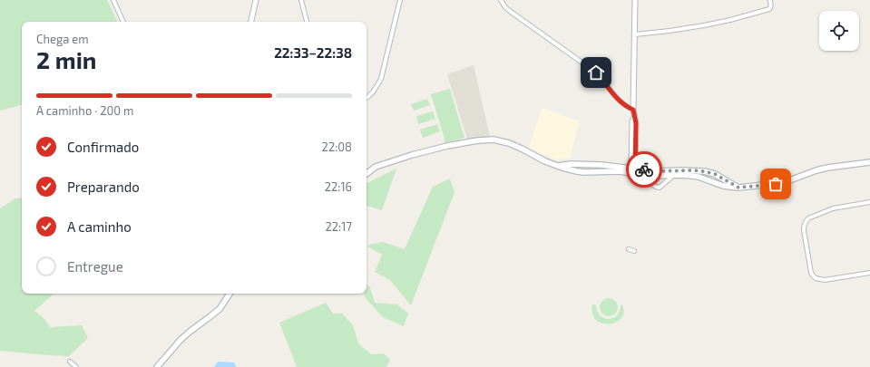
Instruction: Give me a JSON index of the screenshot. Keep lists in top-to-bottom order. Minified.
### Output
{"page":{"heading":["2 min","Chega em","22:33–22:38"],"bar":"A caminho · 200 m","list":[["Confirmado","22:08"],["Preparando","22:16"],["A caminho","22:17"],"Entregue"]}}
